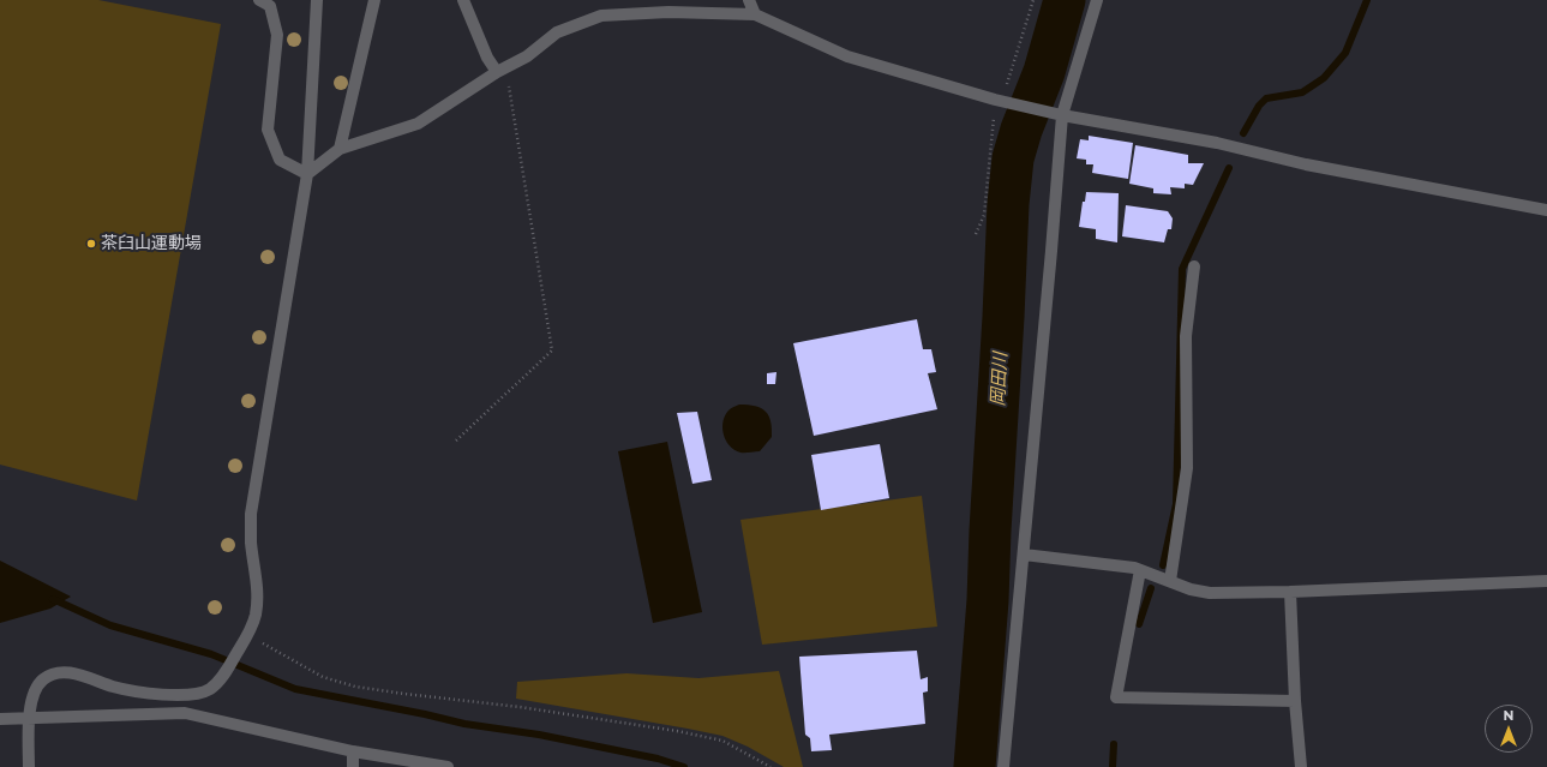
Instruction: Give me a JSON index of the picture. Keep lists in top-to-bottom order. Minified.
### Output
{"water":["岡田川"],"places":["茶臼山運動場"],"north":"top"}
